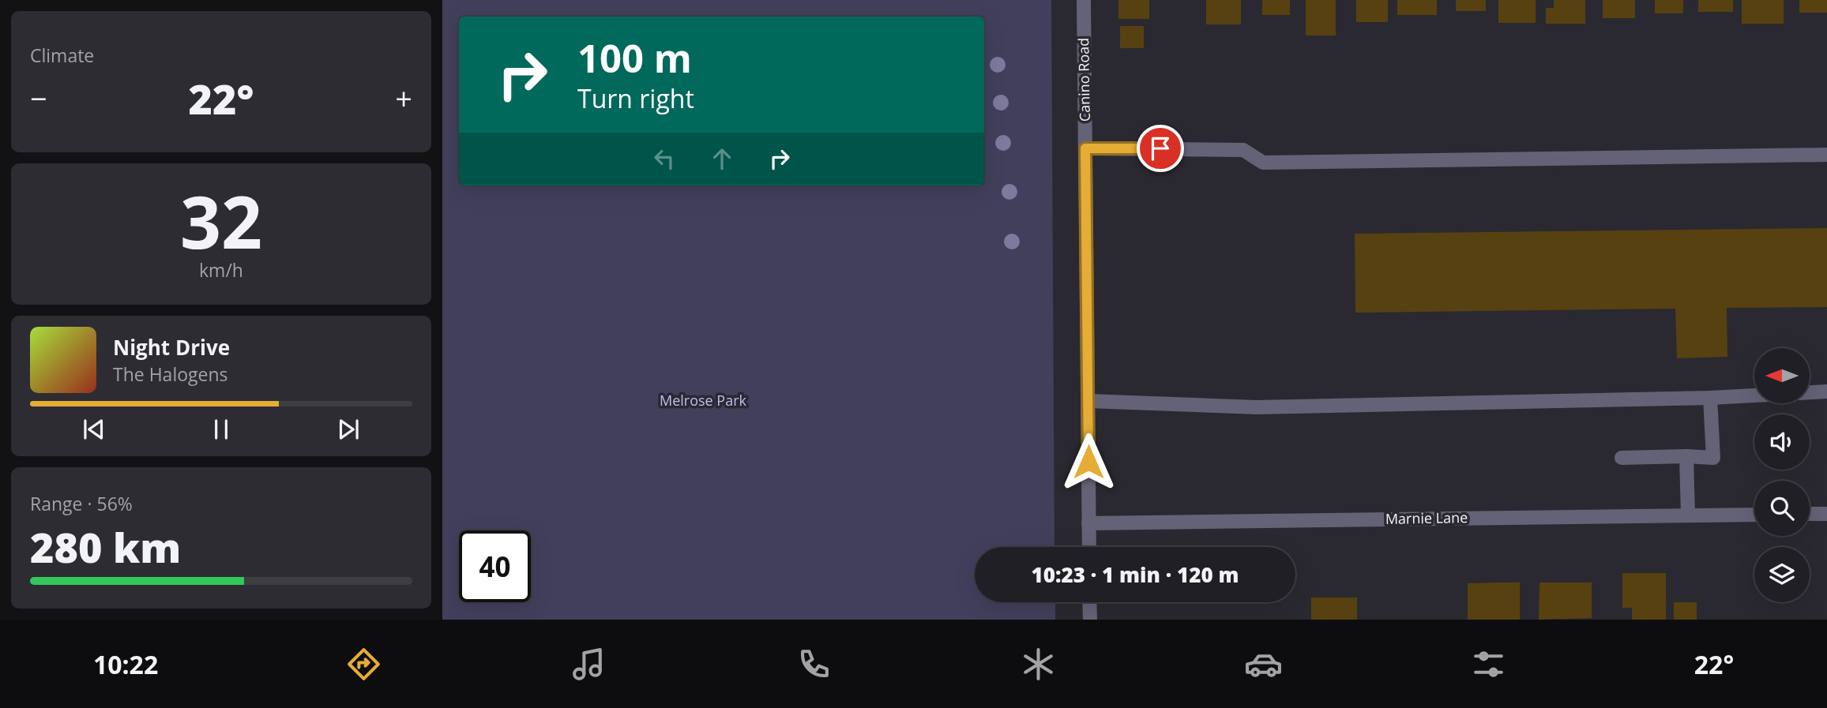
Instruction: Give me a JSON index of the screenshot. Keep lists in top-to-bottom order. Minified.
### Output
{"streets":{"street":["Canino Road","Marnie Lane"]},"crossings":[["Canino Road","Marnie Lane"]],"parks":["Melrose Park"],"north":"left","page":{"tile":["Climate",["32","km/h"],["Range · 56%","280 km"]],"turn":["100 m","Turn right"],"heat":["−","22°","+"],"song":["Night Drive","The Halogens"],"limit":"40","trip":"10:23 · 1 min · 120 m","tabs":["10:22","22°"]}}
